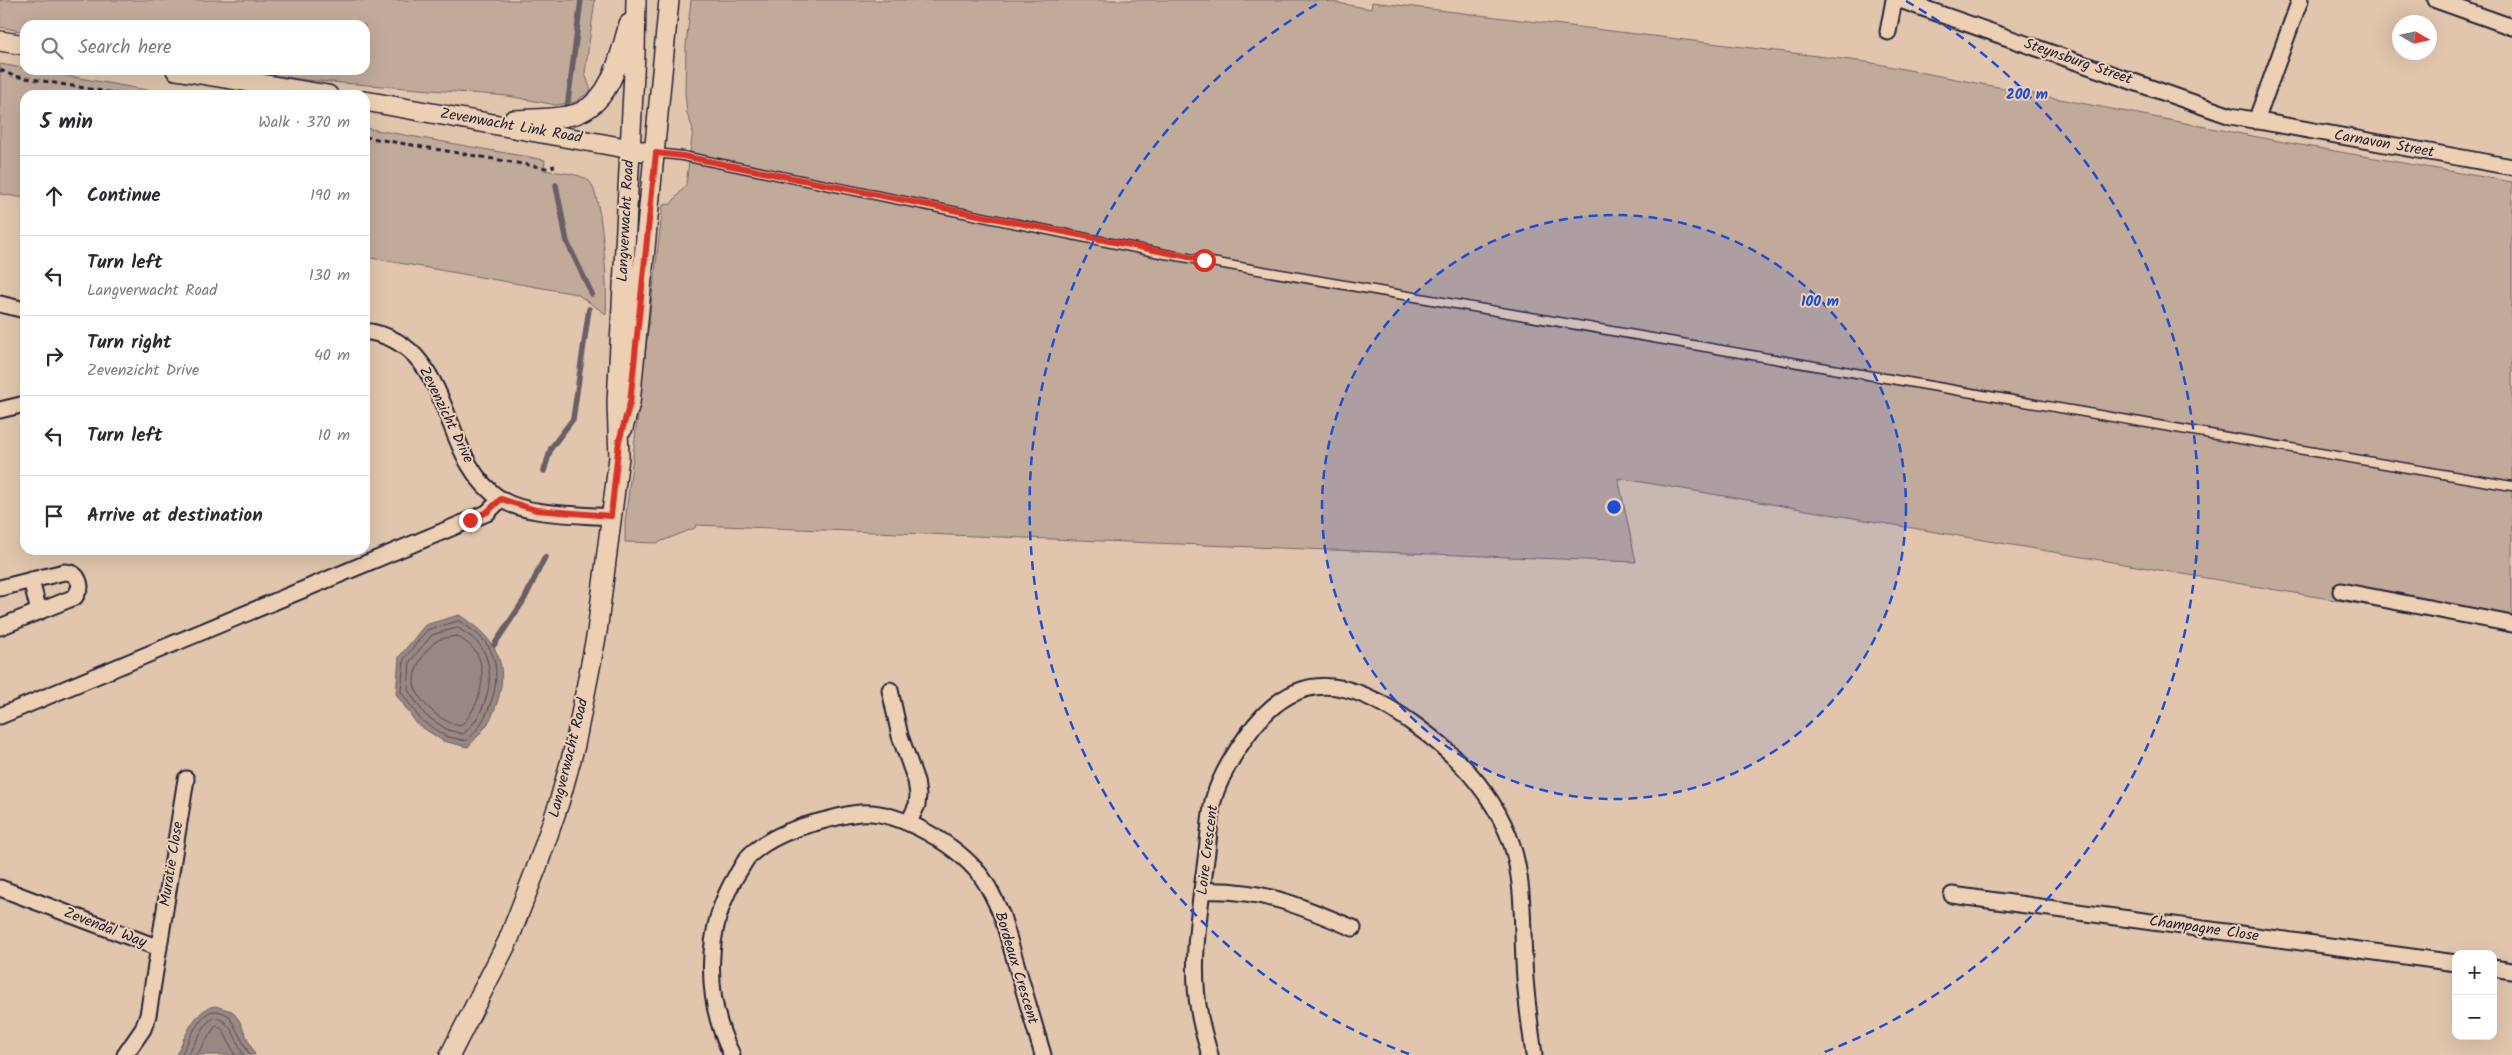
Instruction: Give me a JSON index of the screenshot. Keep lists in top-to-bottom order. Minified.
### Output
{"streets":{"street":["Steynsburg Street","Zevenwacht Link Road","Carnavon Street","Langverwacht Road","Zevenzicht Drive","Loire Crescent","Muratie Close","Zevendal Way","Champagne Close","Bordeaux Crescent"]},"crossings":[["Steynsburg Street","Carnavon Street"],["Zevenwacht Link Road","Langverwacht Road"],["Langverwacht Road","Zevenzicht Drive"],["Muratie Close","Zevendal Way"]],"north":"right","page":{"search":"Search here","heading":["5 min","Walk · 370 m"],"list":[["Continue","190 m"],["Turn left","Langverwacht Road","130 m"],["Turn right","Zevenzicht Drive","40 m"],["Turn left","10 m"],"Arrive at destination"],"map_buttons":["+","−"]},"rings":["200 m","100 m"]}
